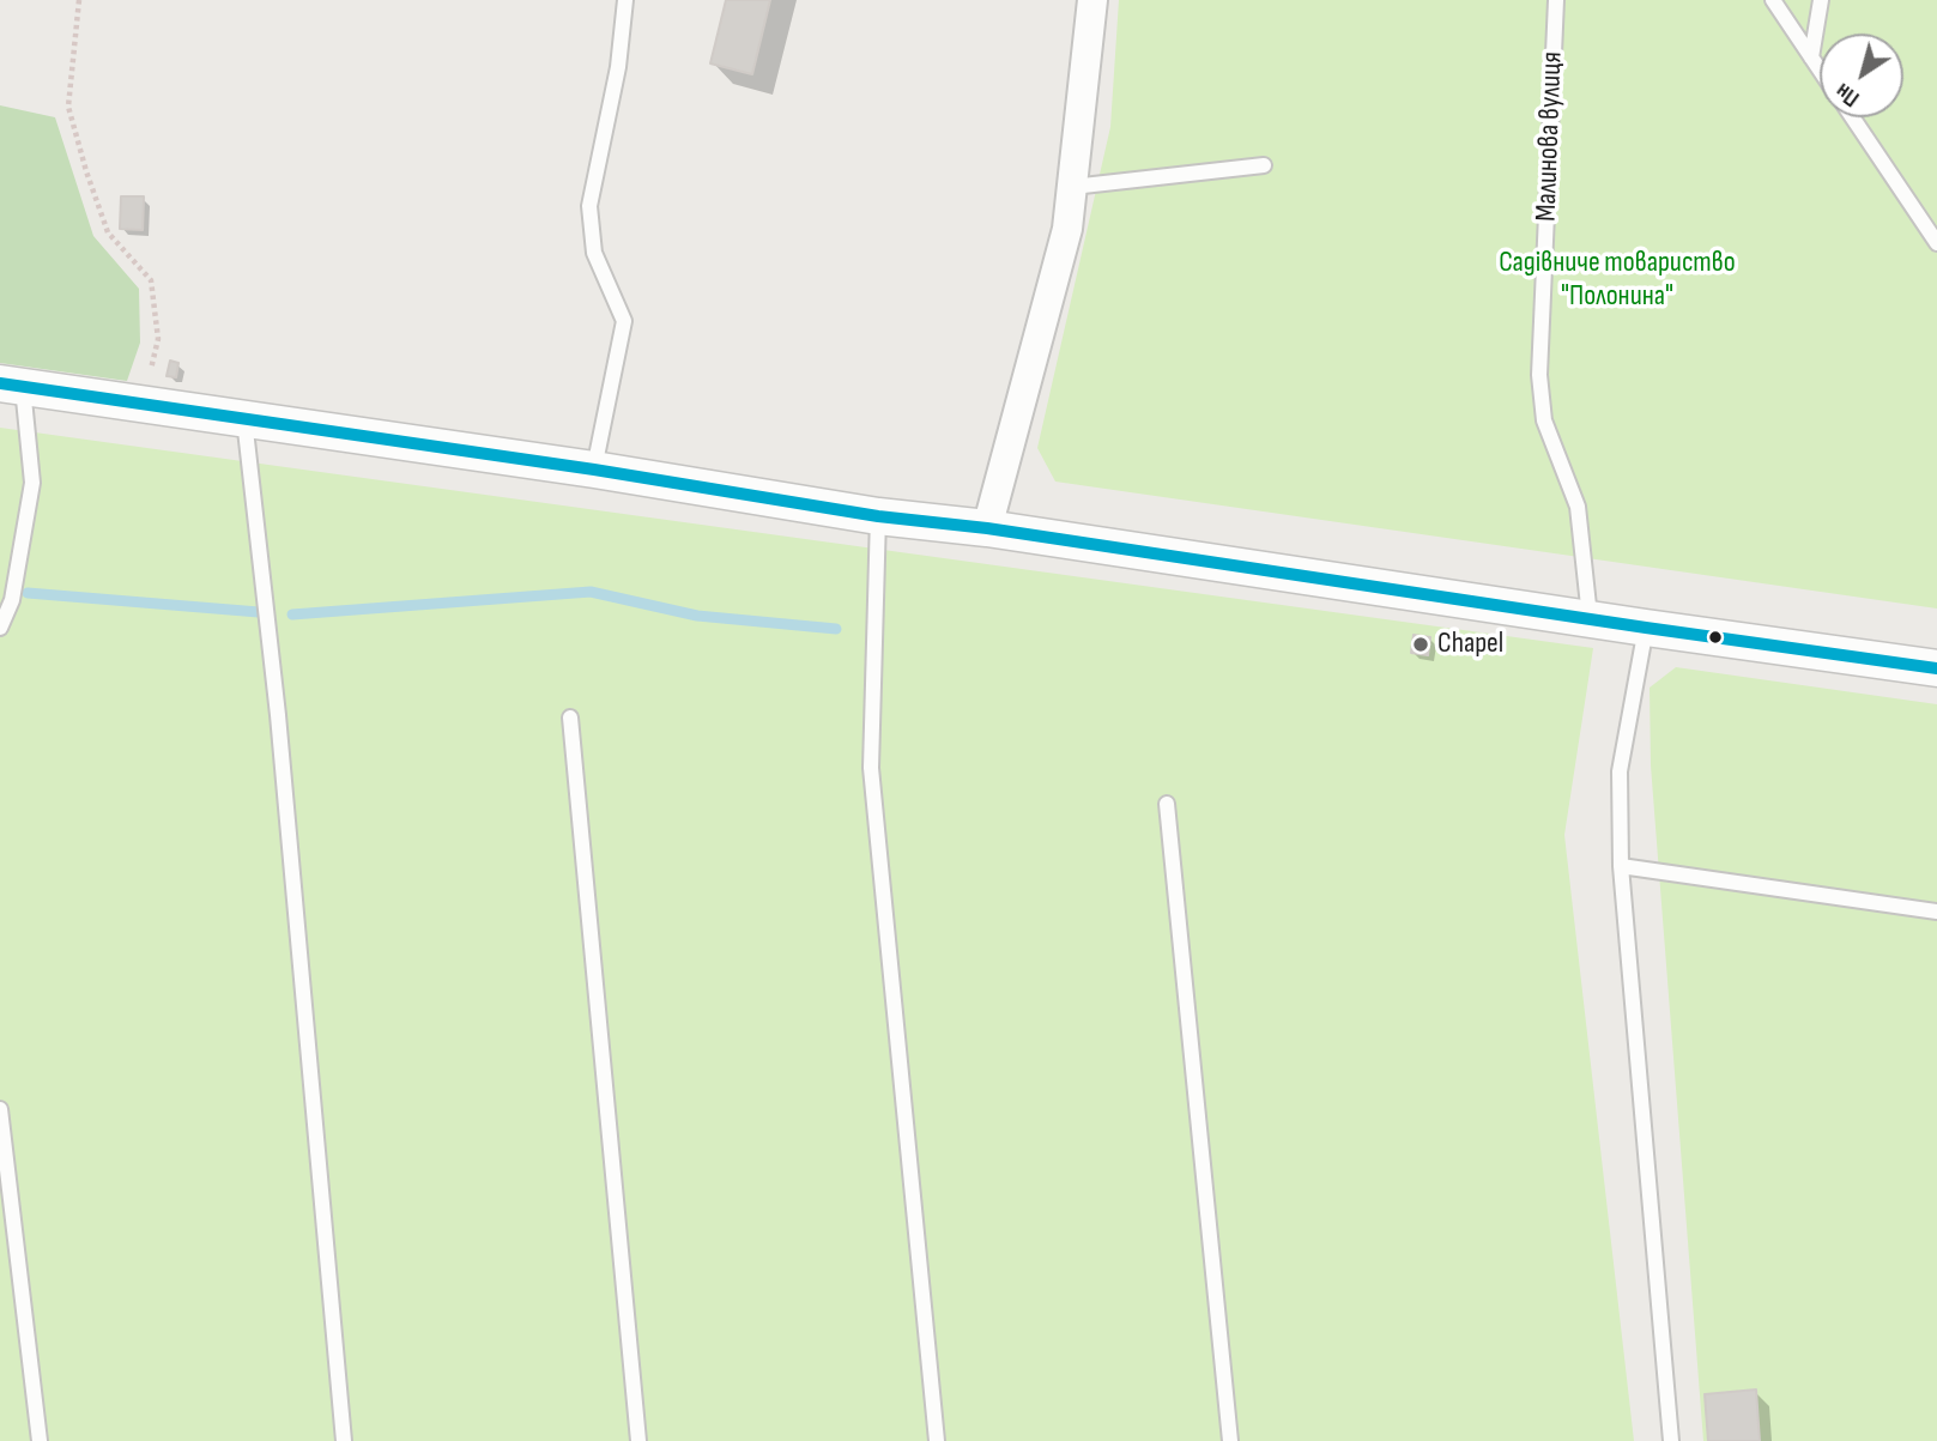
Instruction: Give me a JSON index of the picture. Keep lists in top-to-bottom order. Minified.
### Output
{"streets":{"lane":["Малинова вулиця"]},"parks":["Садівниче товариство \"Полонина\""],"places":["Chapel"],"north":"bottom left"}
